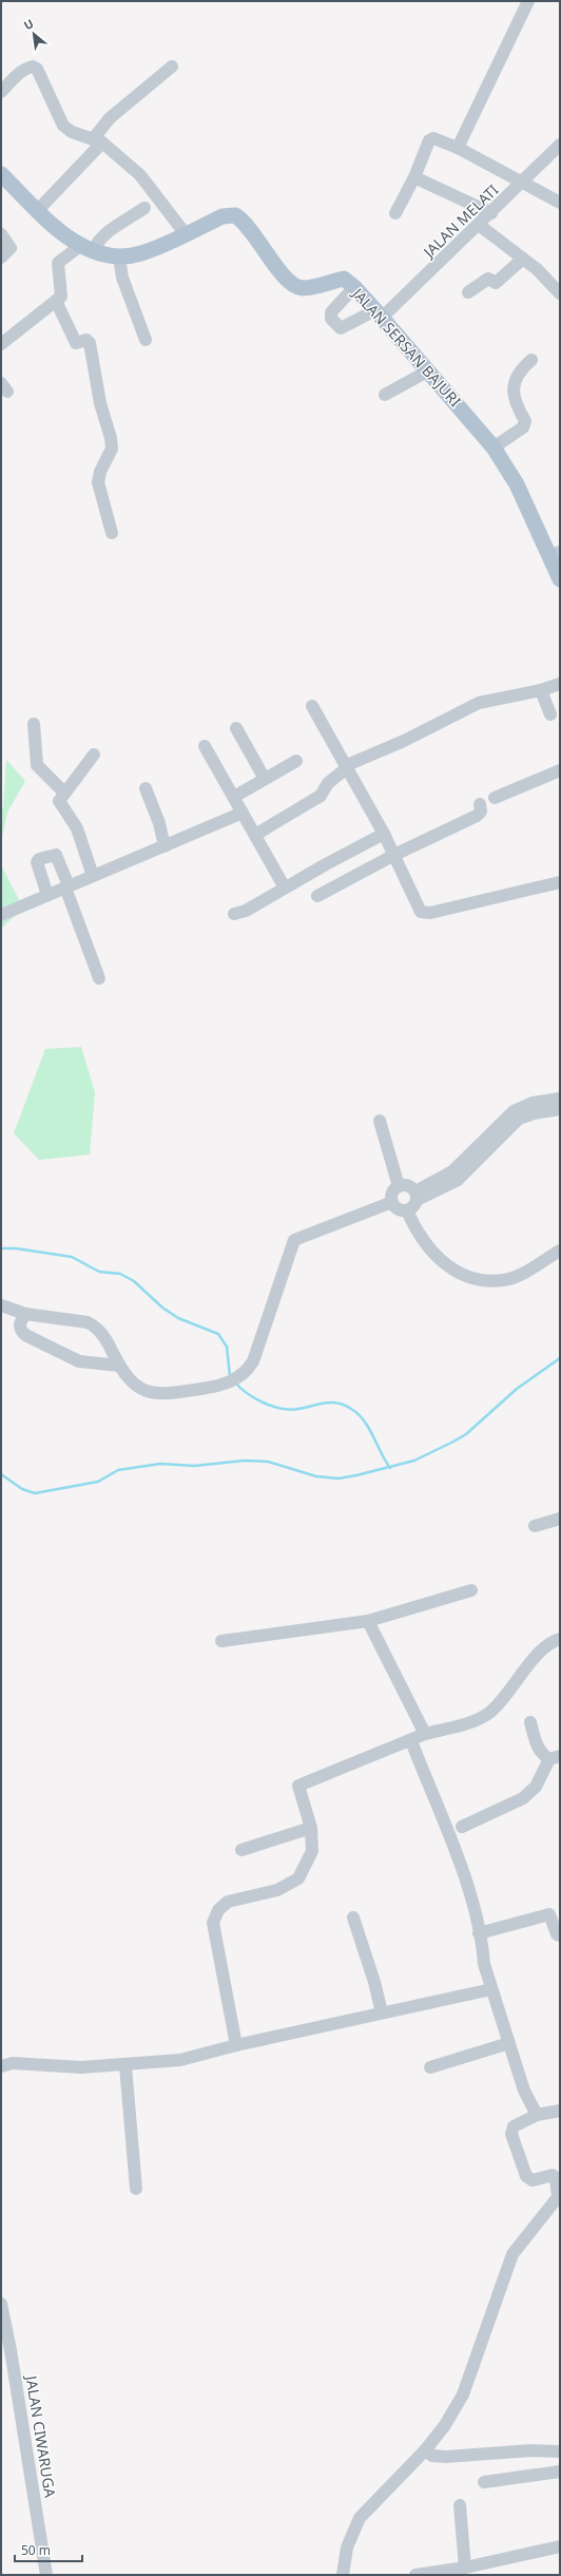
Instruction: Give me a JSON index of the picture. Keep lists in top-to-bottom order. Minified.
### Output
{"streets":{"main road":["JALAN SERSAN BAJURI"],"street":["JALAN MELATI","JALAN CIWARUGA"]},"crossings":[["JALAN MELATI","JALAN SERSAN BAJURI"]],"scale_bar":"50 m","north":"top left"}
